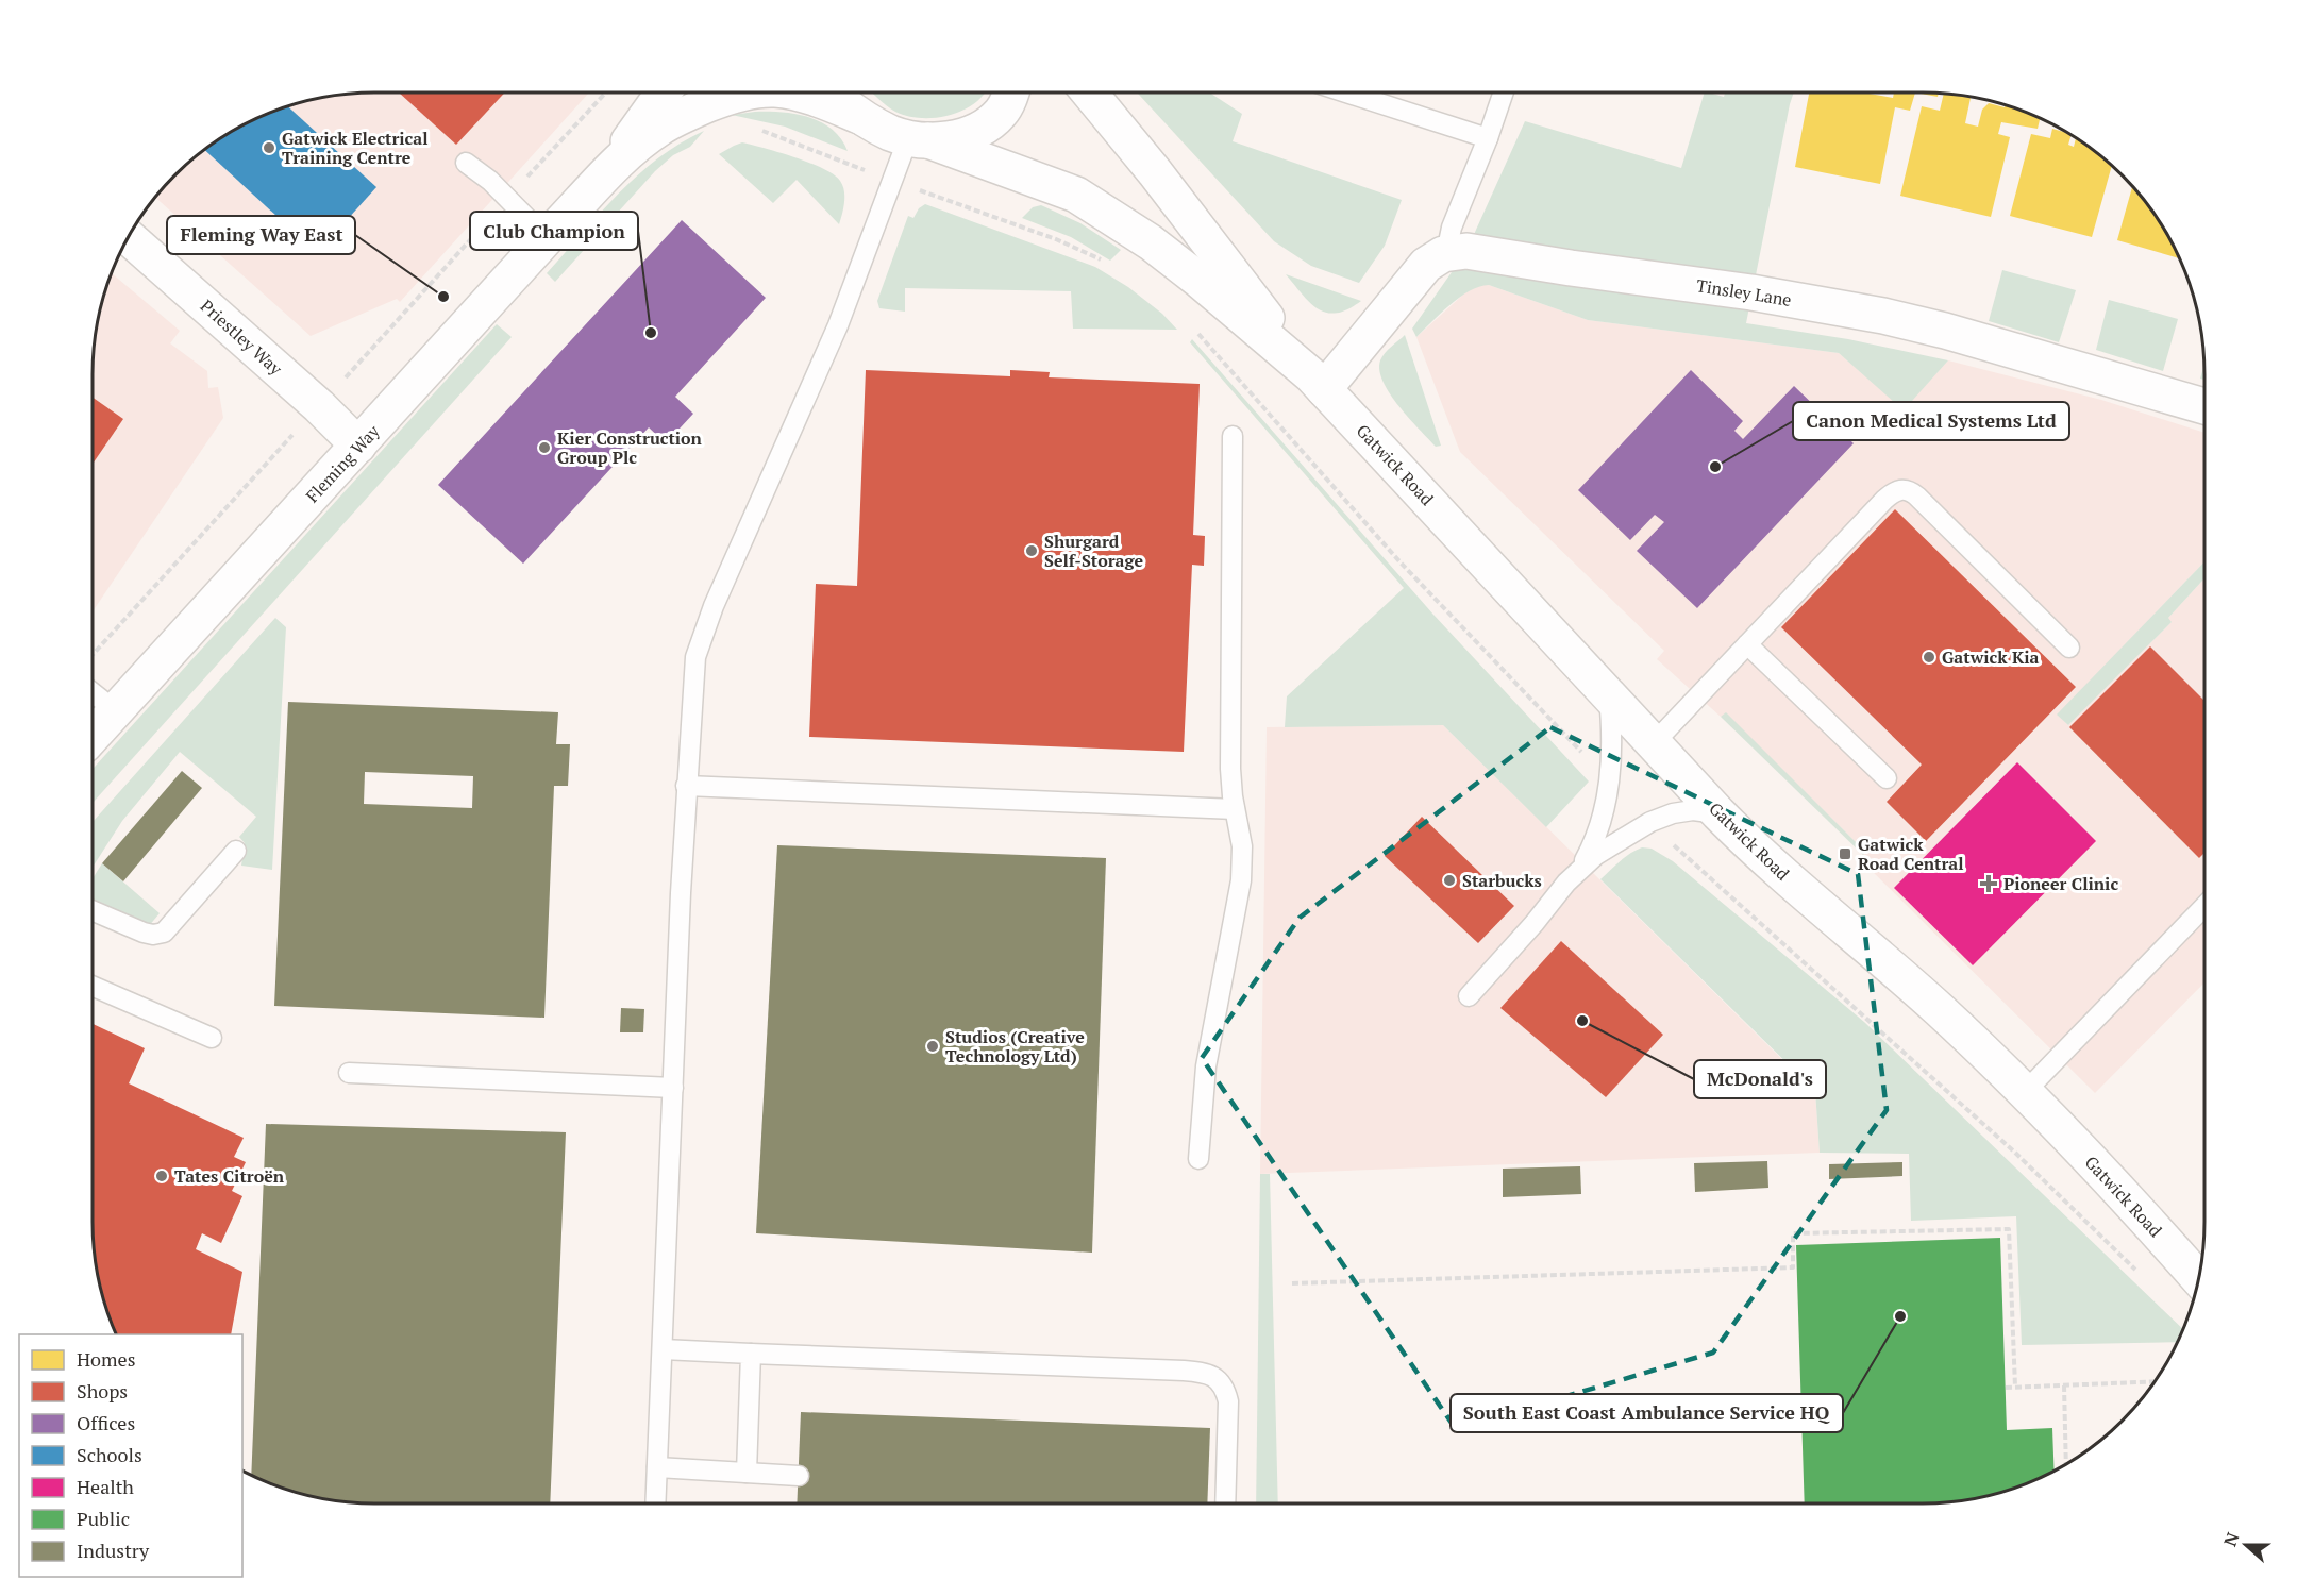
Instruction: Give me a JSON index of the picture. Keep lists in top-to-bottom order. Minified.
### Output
{"streets":{"street":["Tinsley Lane","Priestley Way","Fleming Way","Gatwick Road"]},"crossings":[["Priestley Way","Fleming Way"],["Fleming Way","Gatwick Road"]],"places":{"other":["Gatwick Electrical Training Centre","Fleming Way East","Club Champion","Kier Construction Group Plc","Canon Medical Systems Ltd","Shurgard Self-Storage","Gatwick Kia","Starbucks","McDonald's","Studios (Creative Technology Ltd)","Tates Citroën","South East Coast Ambulance Service HQ"],"transit":["Gatwick Road Central"],"health":["Pioneer Clinic"]},"legend":["Homes","Shops","Offices","Schools","Health","Public","Industry"],"north":"left"}
